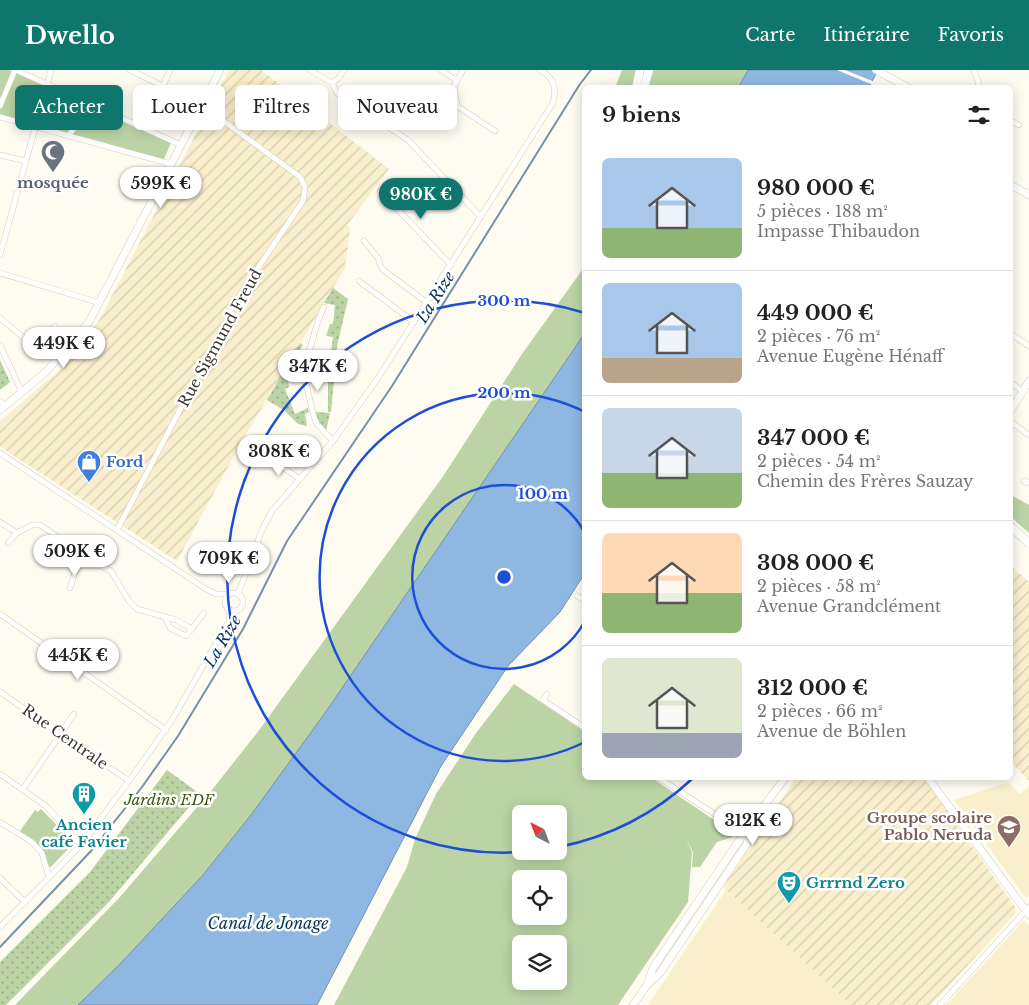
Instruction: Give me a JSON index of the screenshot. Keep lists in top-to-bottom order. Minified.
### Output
{"streets":{"street":["Rue Sigmund Freud","Rue Centrale"]},"water":["La Rize","Canal de Jonage"],"parks":["Jardins EDF"],"places":{"mosque":["mosquée"],"shop":["Ford"],"building":["Ancien café Favier"],"school or university":["Groupe scolaire Pablo Neruda"],"theatre":["Grrrnd Zero"]},"north":"top left","page":{"header":"Dwello","nav":["Carte","Itinéraire","Favoris"],"chip":["Acheter","Louer","Filtres","Nouveau"],"heading":"9 biens","list":[{"name":"980 000 €","note":"5 pièces · 188 m² · Impasse Thibaudon"},{"name":"449 000 €","note":"2 pièces · 76 m² · Avenue Eugène Hénaff"},{"name":"347 000 €","note":"2 pièces · 54 m² · Chemin des Frères Sauzay"},{"name":"308 000 €","note":"2 pièces · 58 m² · Avenue Grandclément"},{"name":"312 000 €","note":"2 pièces · 66 m² · Avenue de Böhlen"}],"price":["599K €","980K €","449K €","347K €","308K €","509K €","709K €","445K €","312K €"]},"rings":["300 m","200 m","100 m"]}
